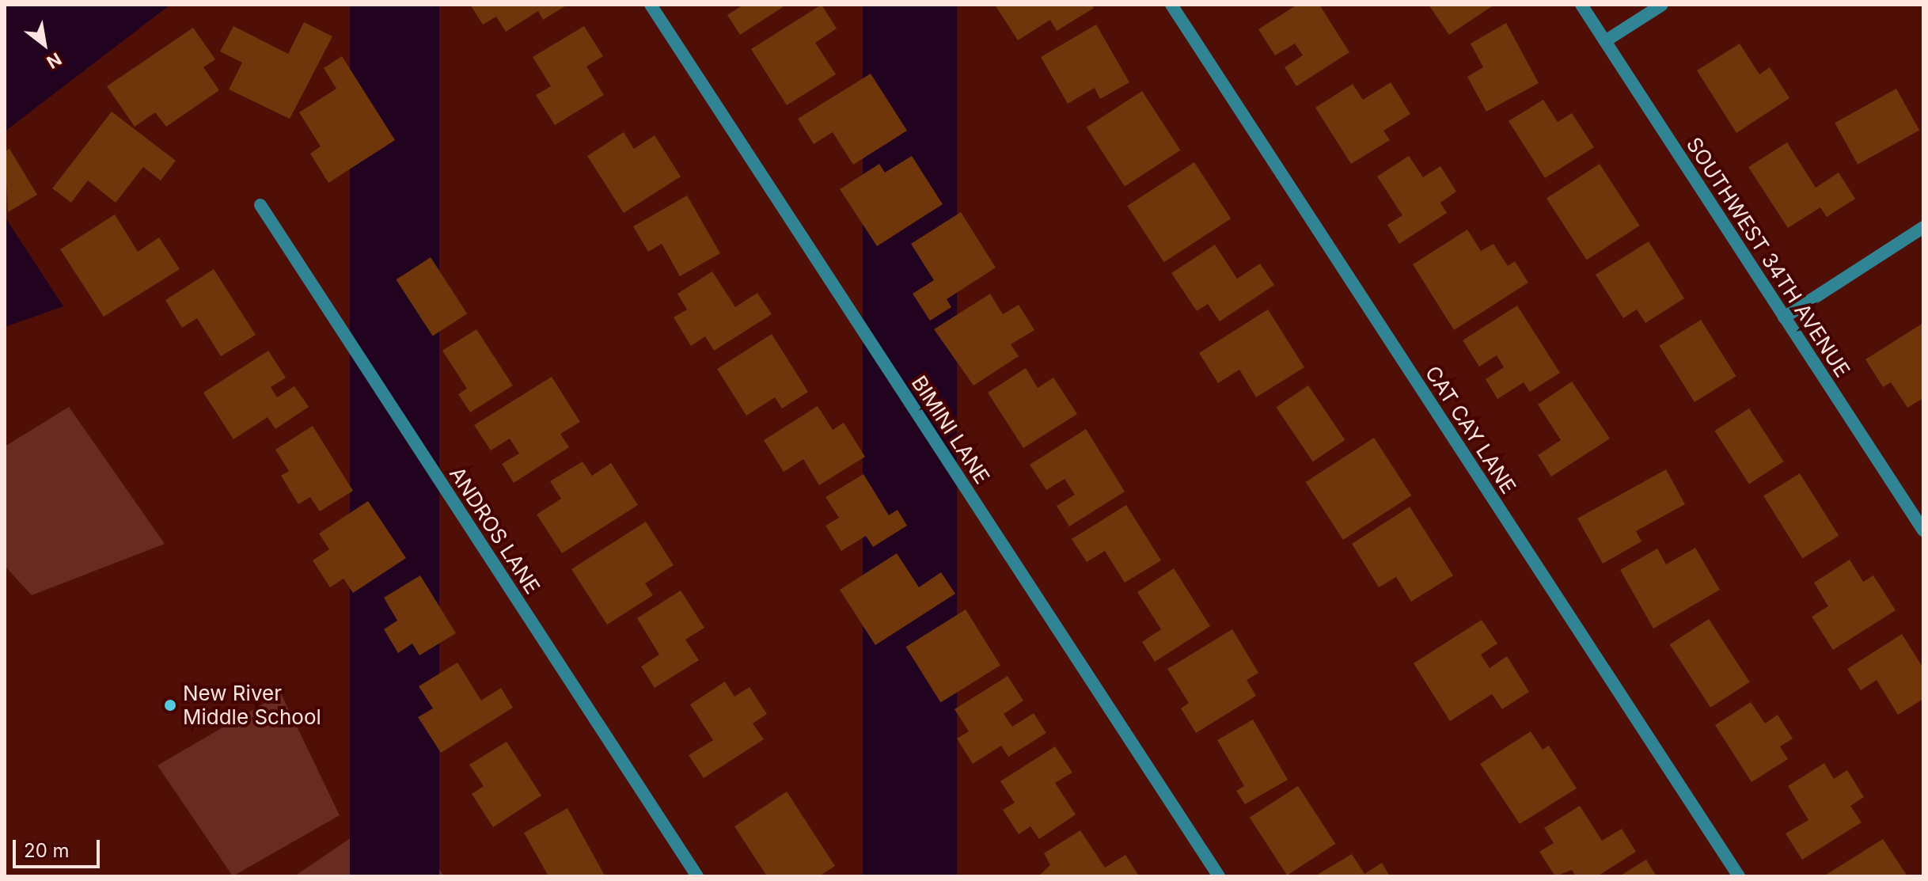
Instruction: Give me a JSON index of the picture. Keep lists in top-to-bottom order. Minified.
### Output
{"streets":{"street":["SOUTHWEST 34TH AVENUE","BIMINI LANE","CAT CAY LANE","ANDROS LANE"]},"places":["New River Middle School"],"scale_bar":"20 m","north":"bottom right"}
